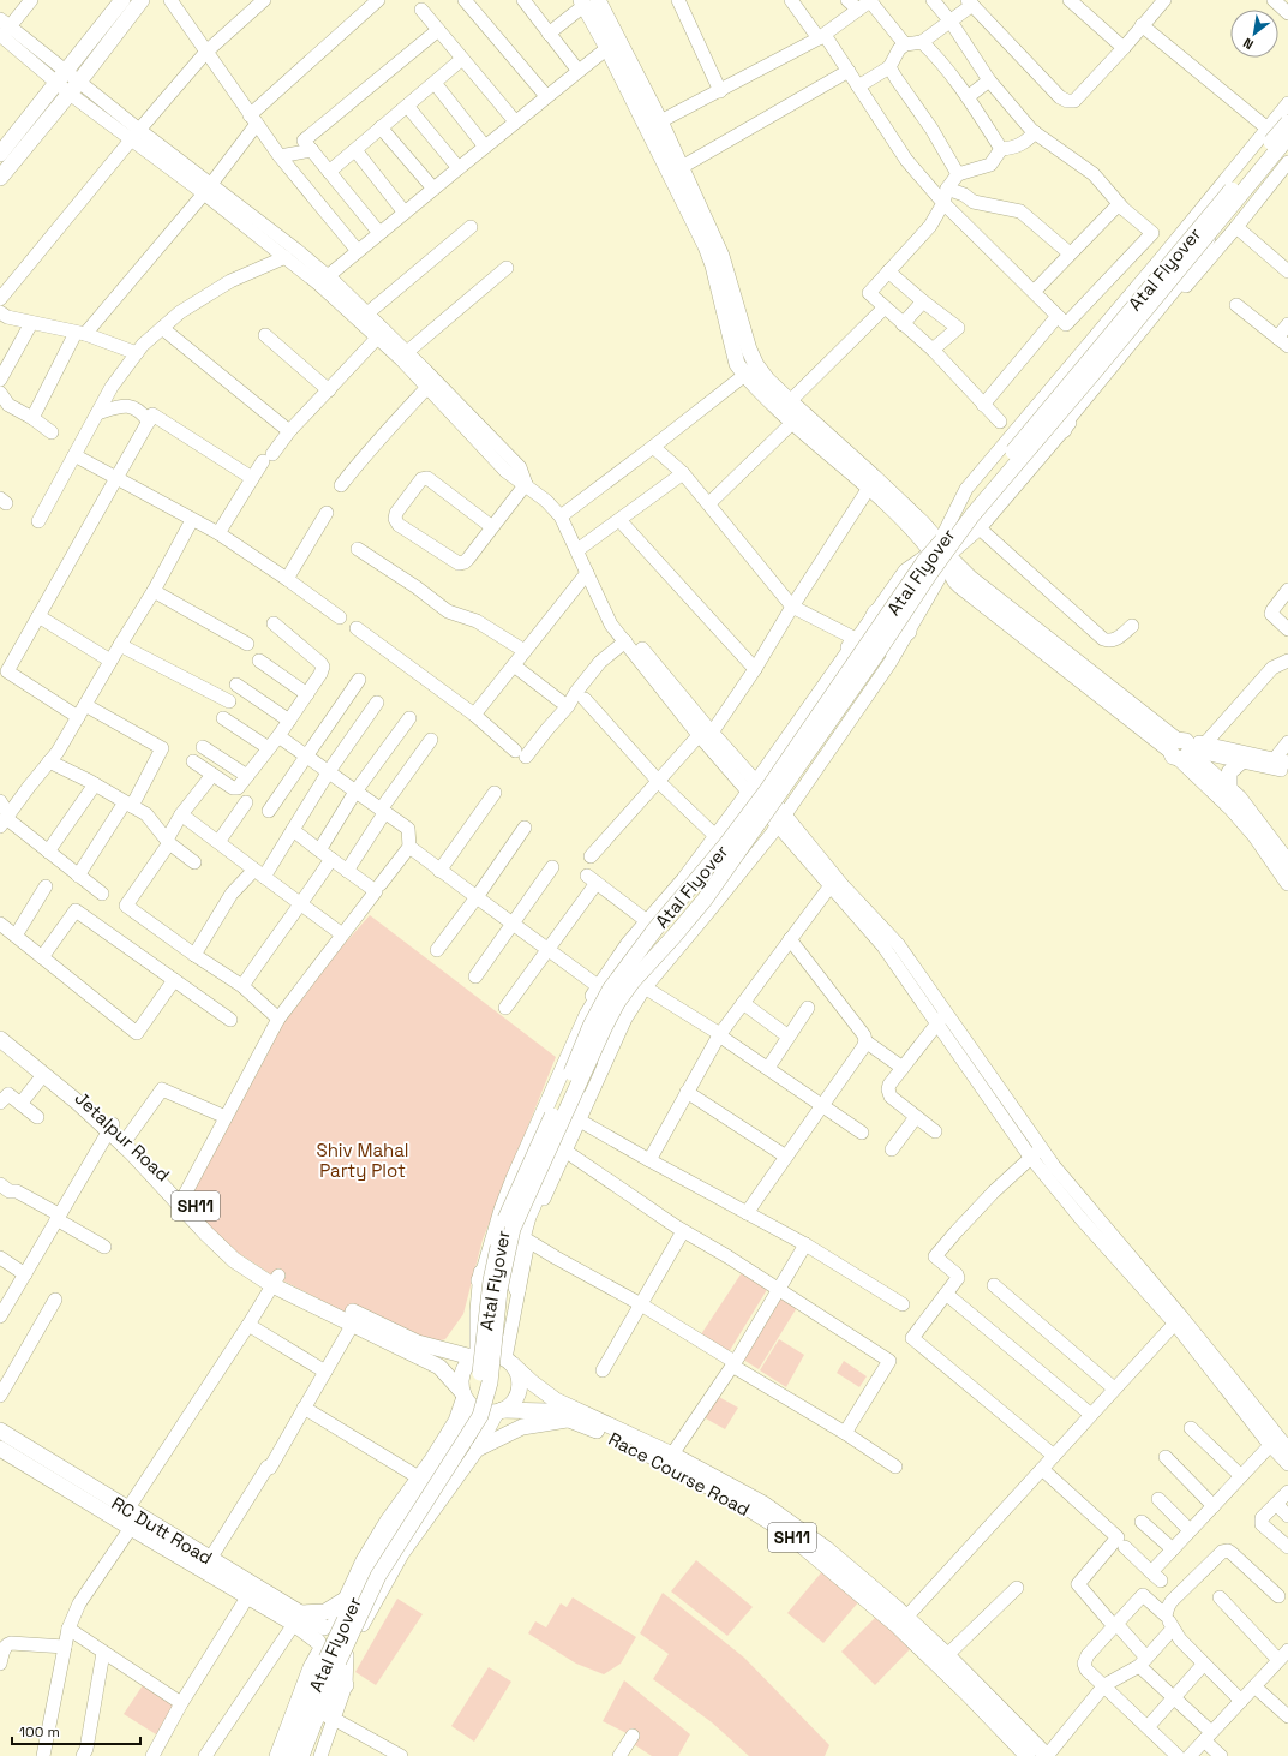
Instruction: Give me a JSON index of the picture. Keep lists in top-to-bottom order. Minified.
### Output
{"streets":{"main road":["Atal Flyover","Jetalpur Road","SH11","Race Course Road","RC Dutt Road"]},"crossings":[["Atal Flyover","RC Dutt Road"],["Jetalpur Road","SH11"],["SH11","Race Course Road"]],"parks":["Shiv Mahal Party Plot"],"scale_bar":"100 m","north":"bottom left"}
